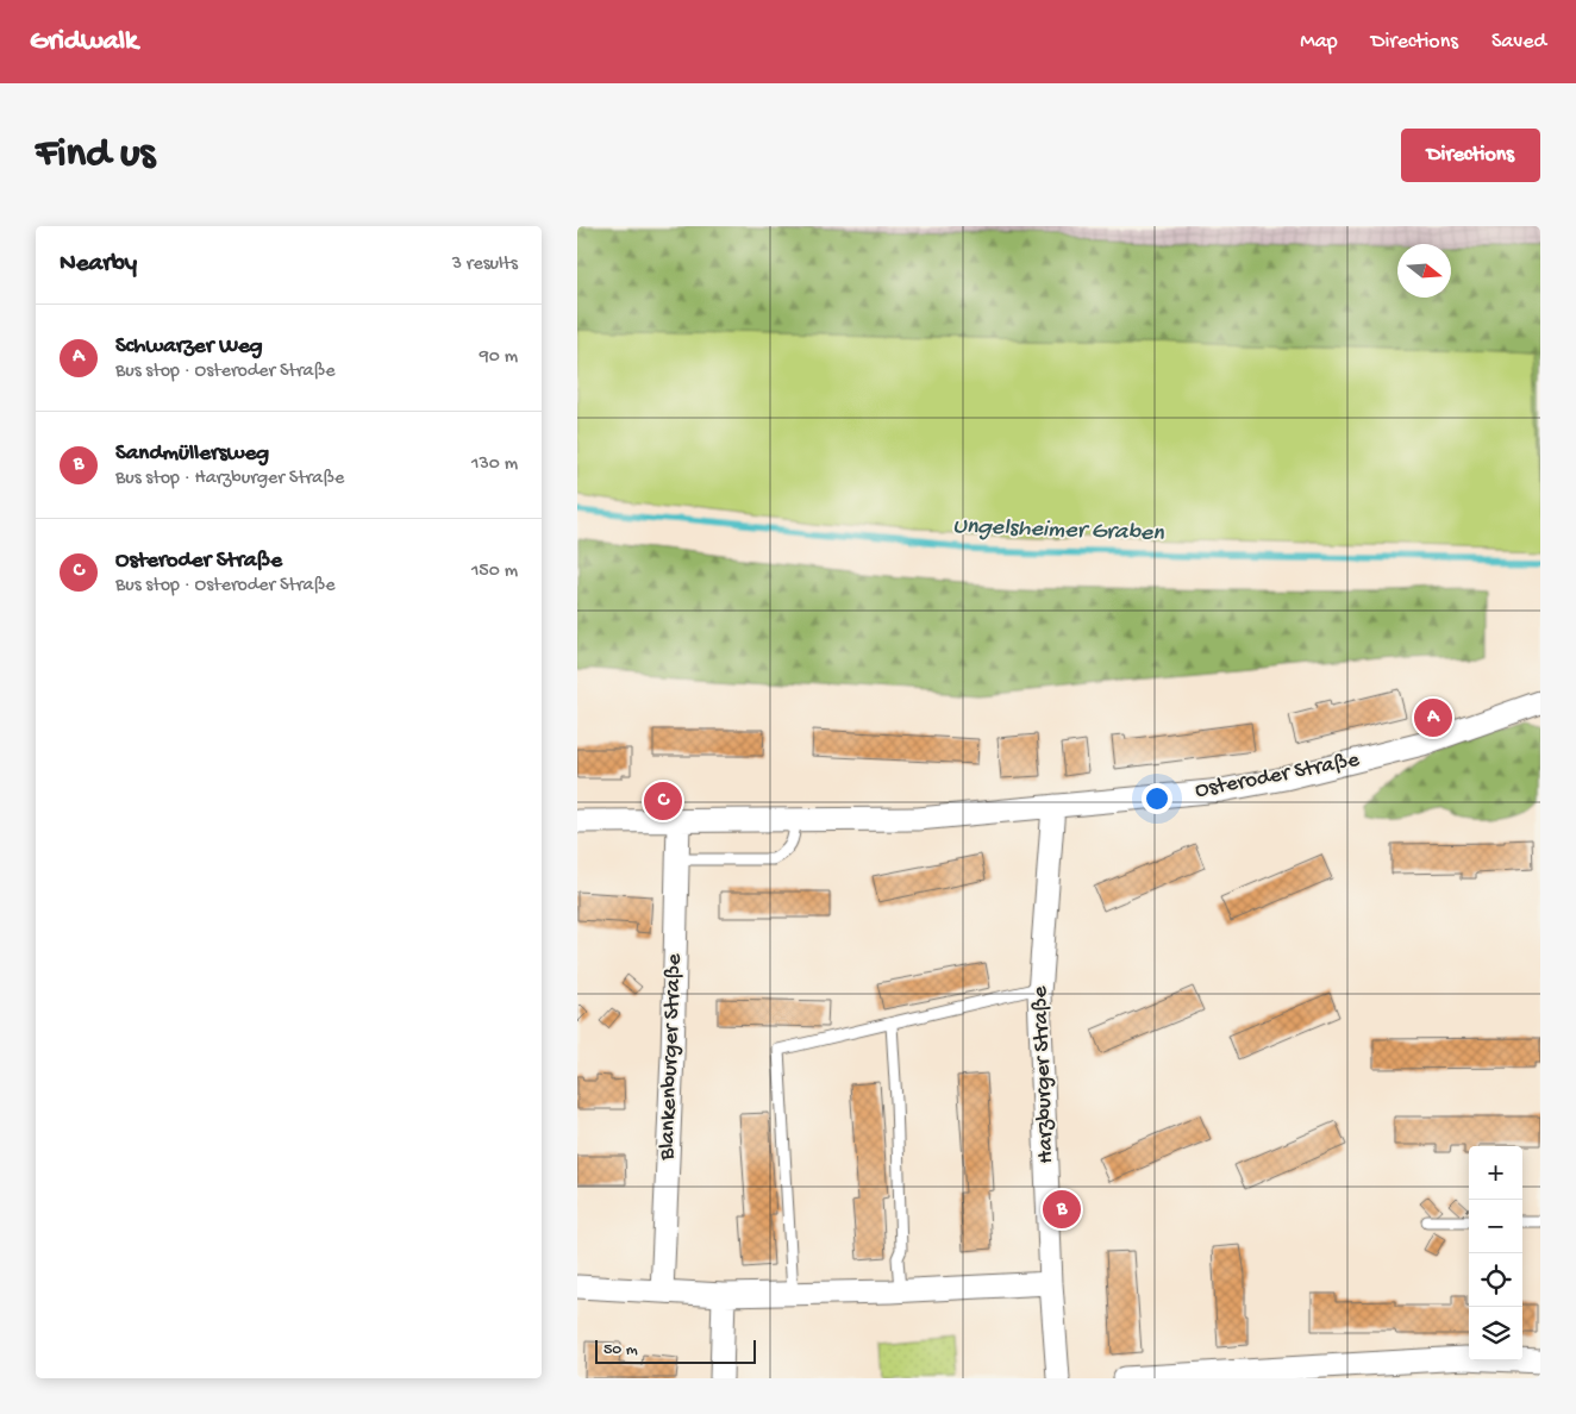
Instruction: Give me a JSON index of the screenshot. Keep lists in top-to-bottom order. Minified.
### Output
{"streets":{"street":["Osteroder Straße","Blankenburger Straße","Harzburger Straße"]},"crossings":[["Osteroder Straße","Blankenburger Straße"],["Osteroder Straße","Harzburger Straße"]],"water":["Ungelsheimer Graben"],"scale_bar":"50 m","north":"right","page":{"header":"Gridwalk","nav":["Map","Directions","Saved"],"buttons":"Directions","title":"Find us","heading":["Nearby","3 results"],"list":[{"mark":"A","name":"Schwarzer Weg","note":"Bus stop · Osteroder Straße","value":"90 m"},{"mark":"B","name":"Sandmüllersweg","note":"Bus stop · Harzburger Straße","value":"130 m"},{"mark":"C","name":"Osteroder Straße","note":"Bus stop · Osteroder Straße","value":"150 m"}],"pins":["A","C","B"],"map_buttons":["+","−"],"scale":"50 m"}}
